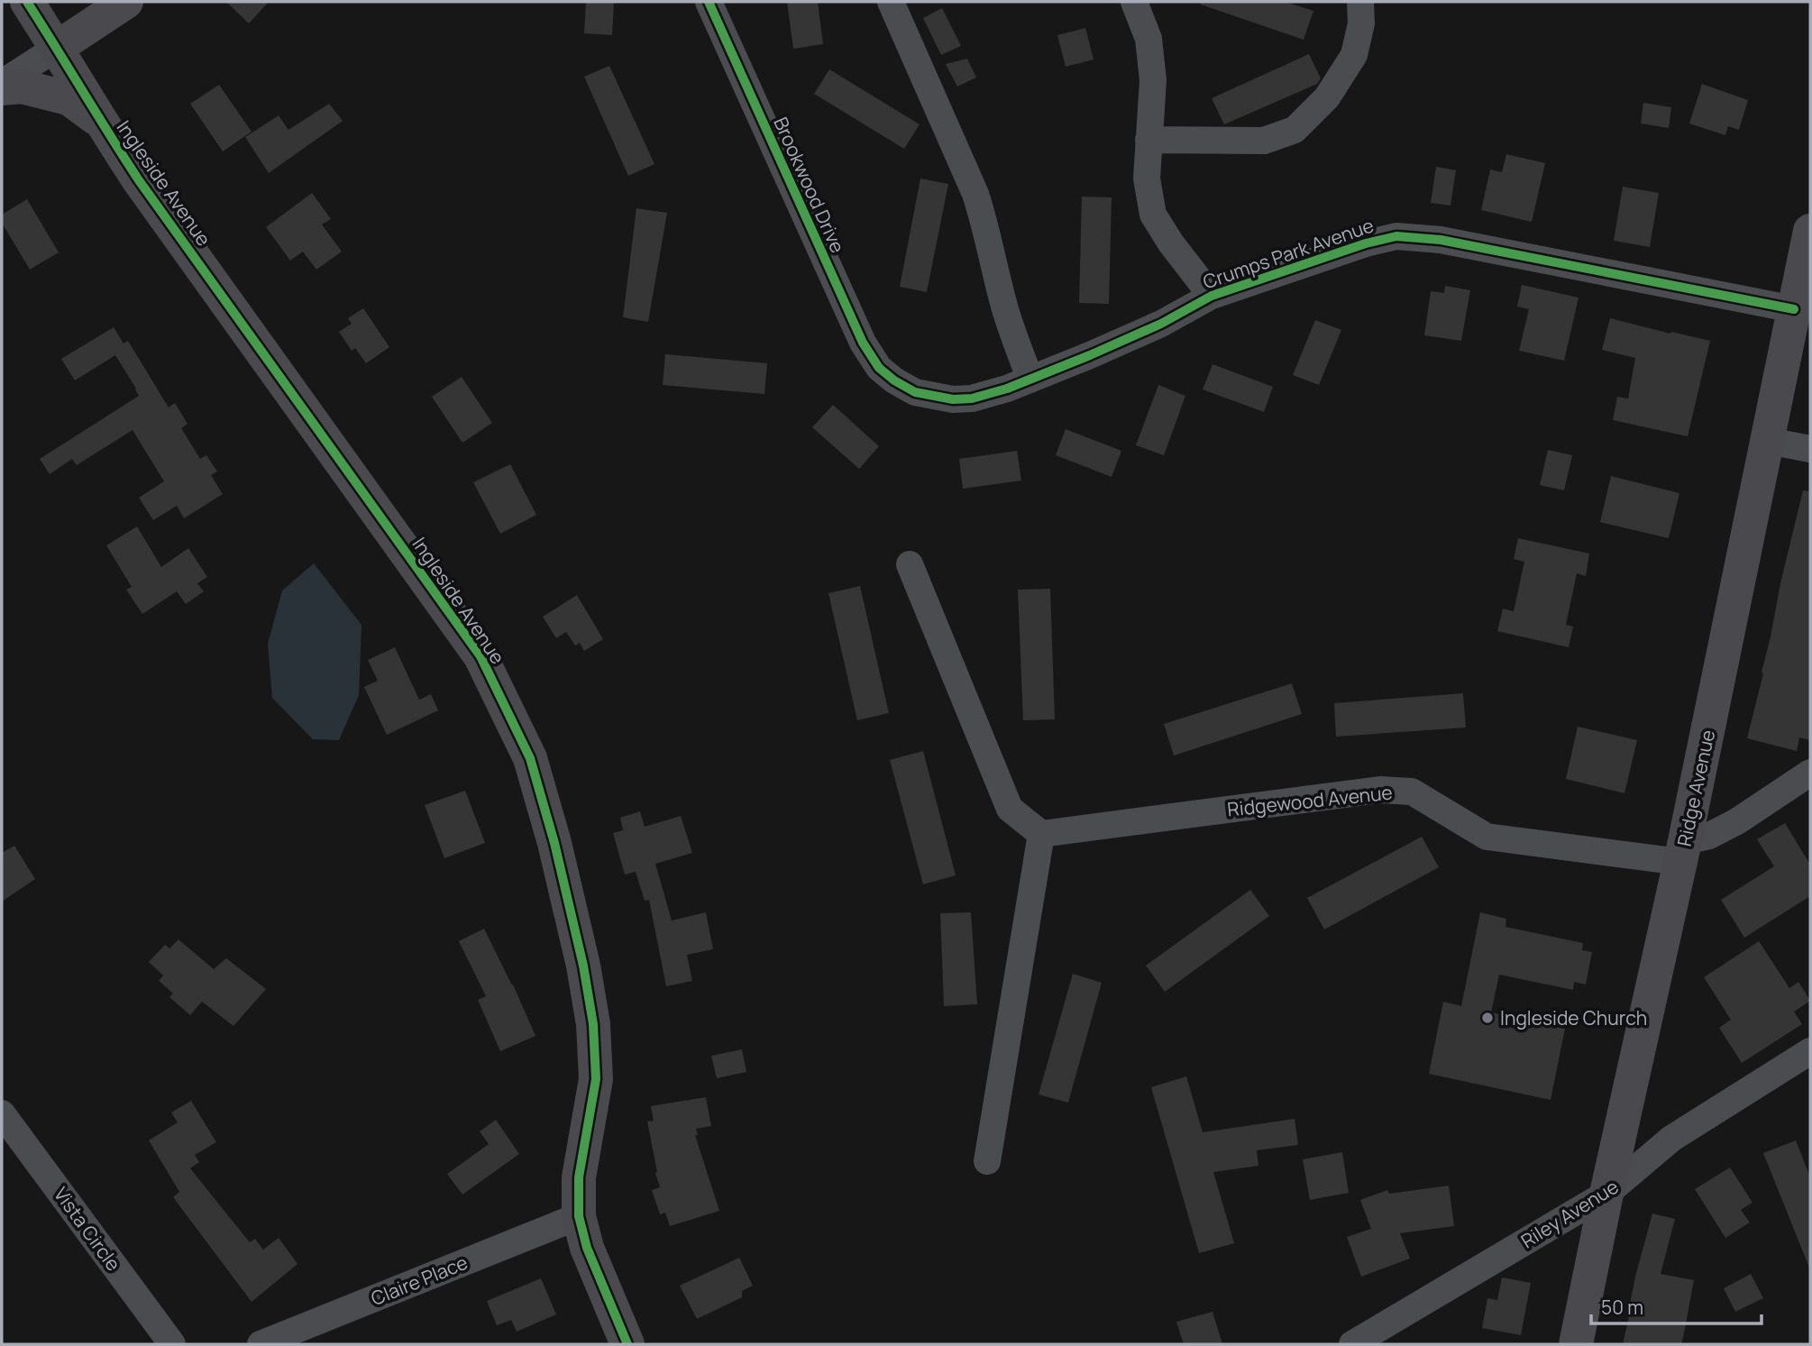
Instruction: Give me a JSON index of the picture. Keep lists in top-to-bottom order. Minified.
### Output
{"streets":{"street":["Ingleside Avenue","Brookwood Drive","Crumps Park Avenue","Ridge Avenue","Ridgewood Avenue","Riley Avenue","Vista Circle","Claire Place"]},"crossings":[["Ingleside Avenue","Claire Place"],["Brookwood Drive","Crumps Park Avenue"],["Crumps Park Avenue","Ridge Avenue"],["Ridge Avenue","Ridgewood Avenue"],["Ridge Avenue","Riley Avenue"]],"places":["Ingleside Church"],"scale_bar":"50 m"}
